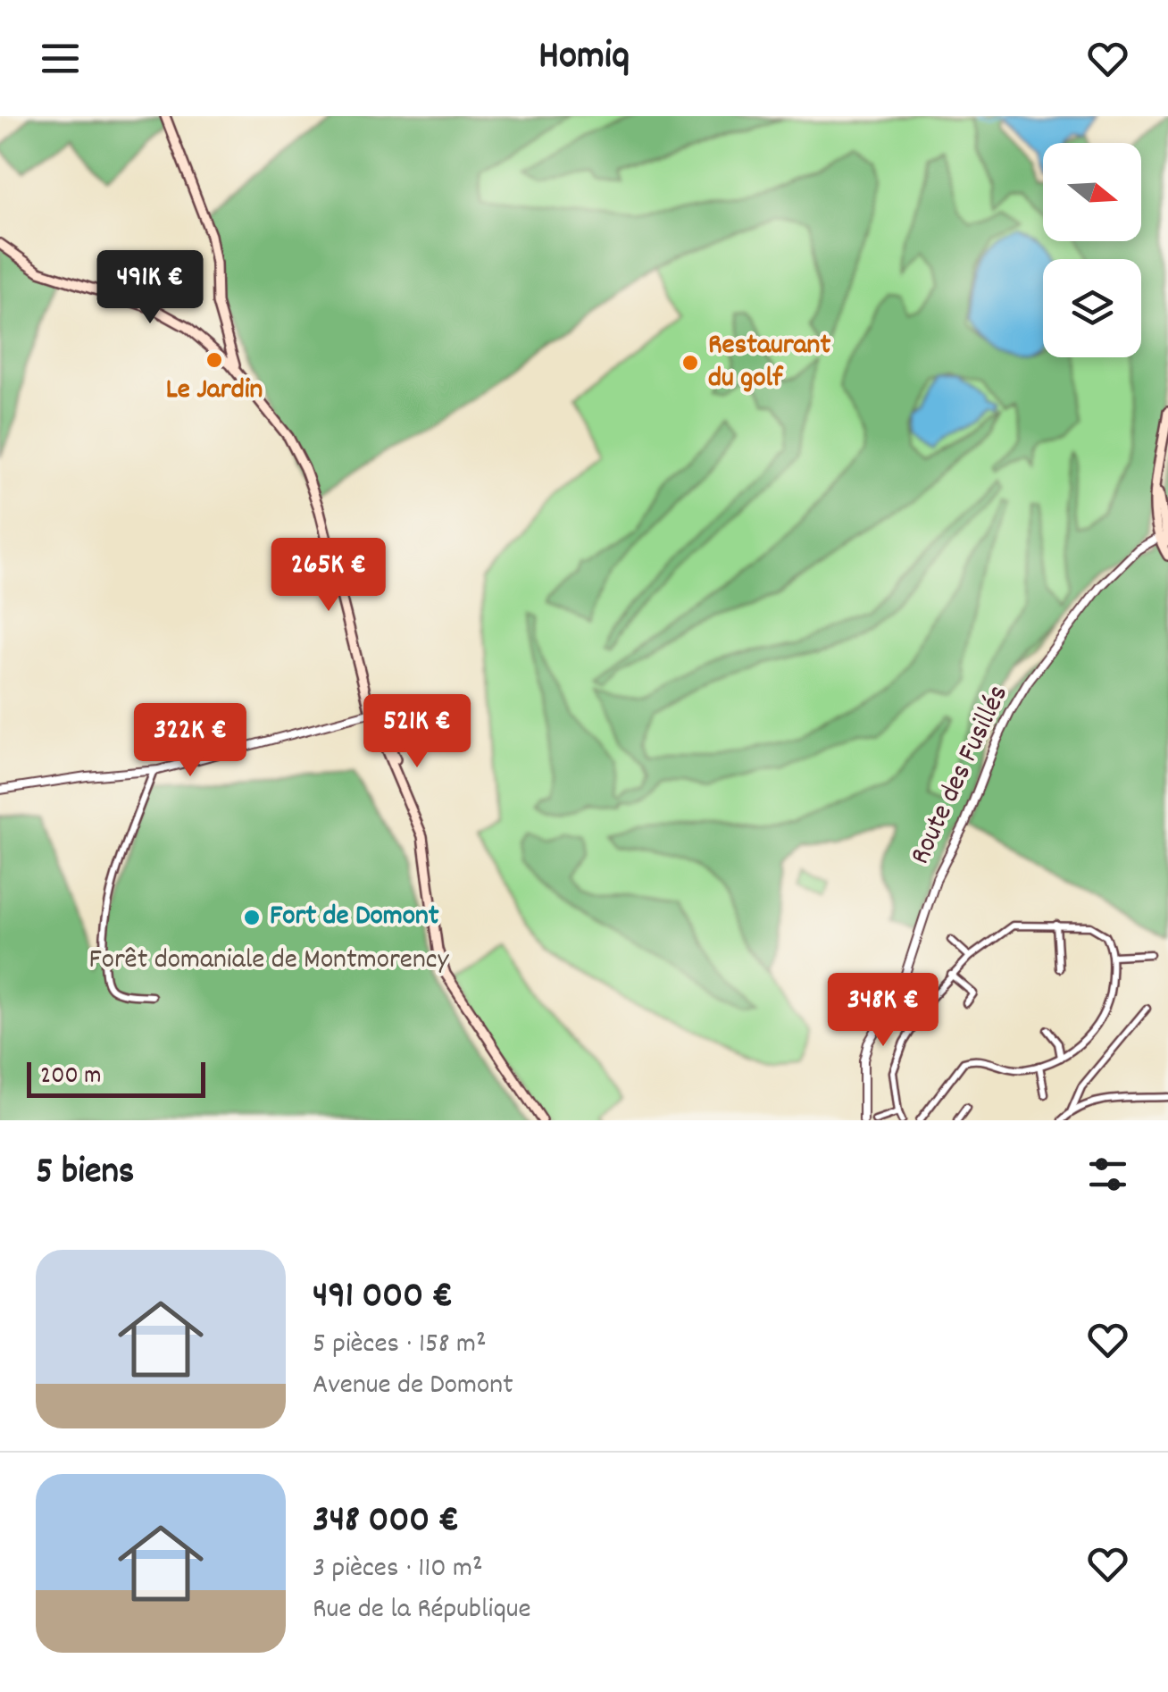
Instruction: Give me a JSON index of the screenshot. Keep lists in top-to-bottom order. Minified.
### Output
{"streets":{"street":["Route des Fusillés"]},"parks":["Forêt domaniale de Montmorency"],"places":["Le Jardin","Restaurant du golf","Fort de Domont"],"scale_bar":"200 m","north":"right","page":{"header":"Homiq","price":["491K €","265K €","521K €","322K €","348K €"],"scale":"200 m","heading":"5 biens","list":[{"name":"491 000 €","note":"5 pièces · 158 m² · Avenue de Domont"},{"name":"348 000 €","note":"3 pièces · 110 m² · Rue de la République"}]}}
